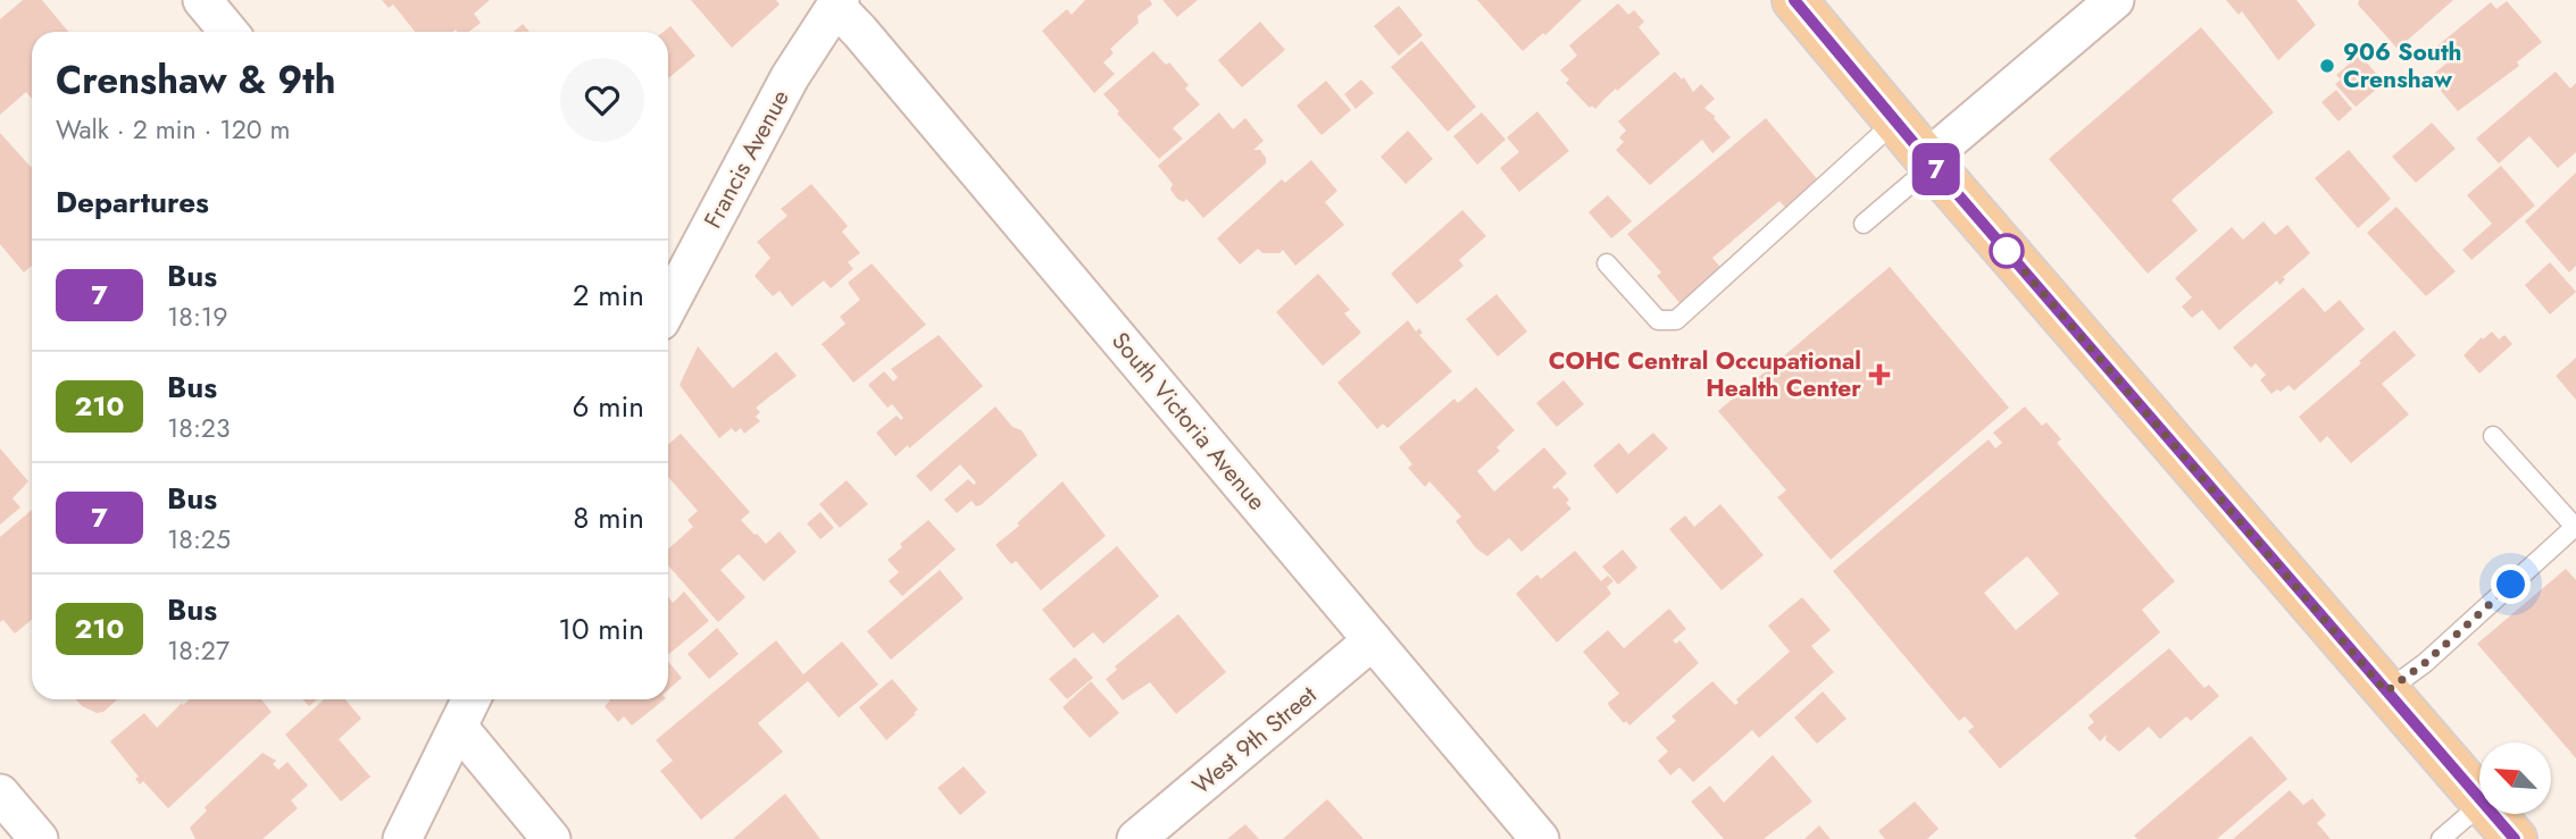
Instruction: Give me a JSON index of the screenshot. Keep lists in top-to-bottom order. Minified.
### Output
{"streets":{"street":["Francis Avenue","South Victoria Avenue","West 9th Street"]},"crossings":[["Francis Avenue","South Victoria Avenue"],["South Victoria Avenue","West 9th Street"]],"places":{"other":["906 South Crenshaw"],"health":["COHC Central Occupational Health Center"]},"lines":["bus line 7"],"north":"top left","page":{"on_map":"7","heading":[["Crenshaw & 9th","Walk · 2 min · 120 m"],"Departures"],"list":[{"mark":"7","name":"Bus","note":"18:19","value":"2 min"},{"mark":"210","name":"Bus","note":"18:23","value":"6 min"},{"mark":"7","name":"Bus","note":"18:25","value":"8 min"},{"mark":"210","name":"Bus","note":"18:27","value":"10 min"}]}}
